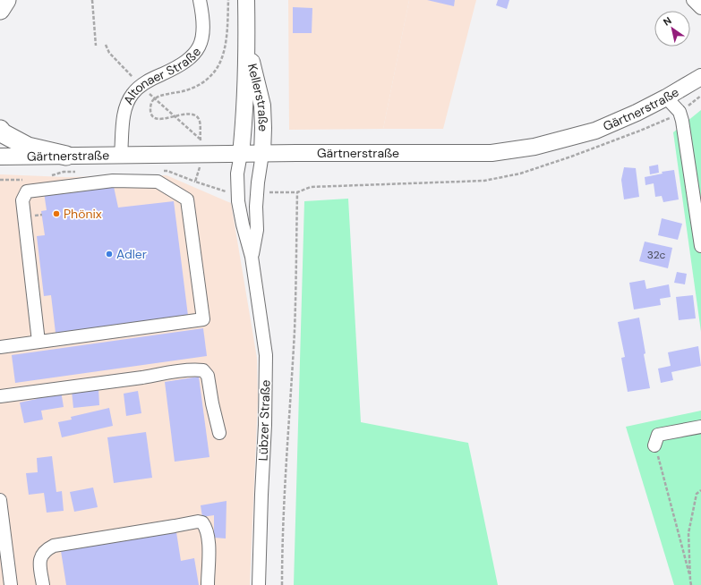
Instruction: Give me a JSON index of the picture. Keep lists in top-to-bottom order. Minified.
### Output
{"streets":{"main road":["Kellerstraße","Gärtnerstraße"],"street":["Altonaer Straße","Lübzer Straße"]},"crossings":[["Altonaer Straße","Gärtnerstraße"],["Kellerstraße","Gärtnerstraße"],["Kellerstraße","Lübzer Straße"],["Gärtnerstraße","Lübzer Straße"]],"places":["Phönix","Adler"],"house_numbers":["32c"],"north":"top left"}
